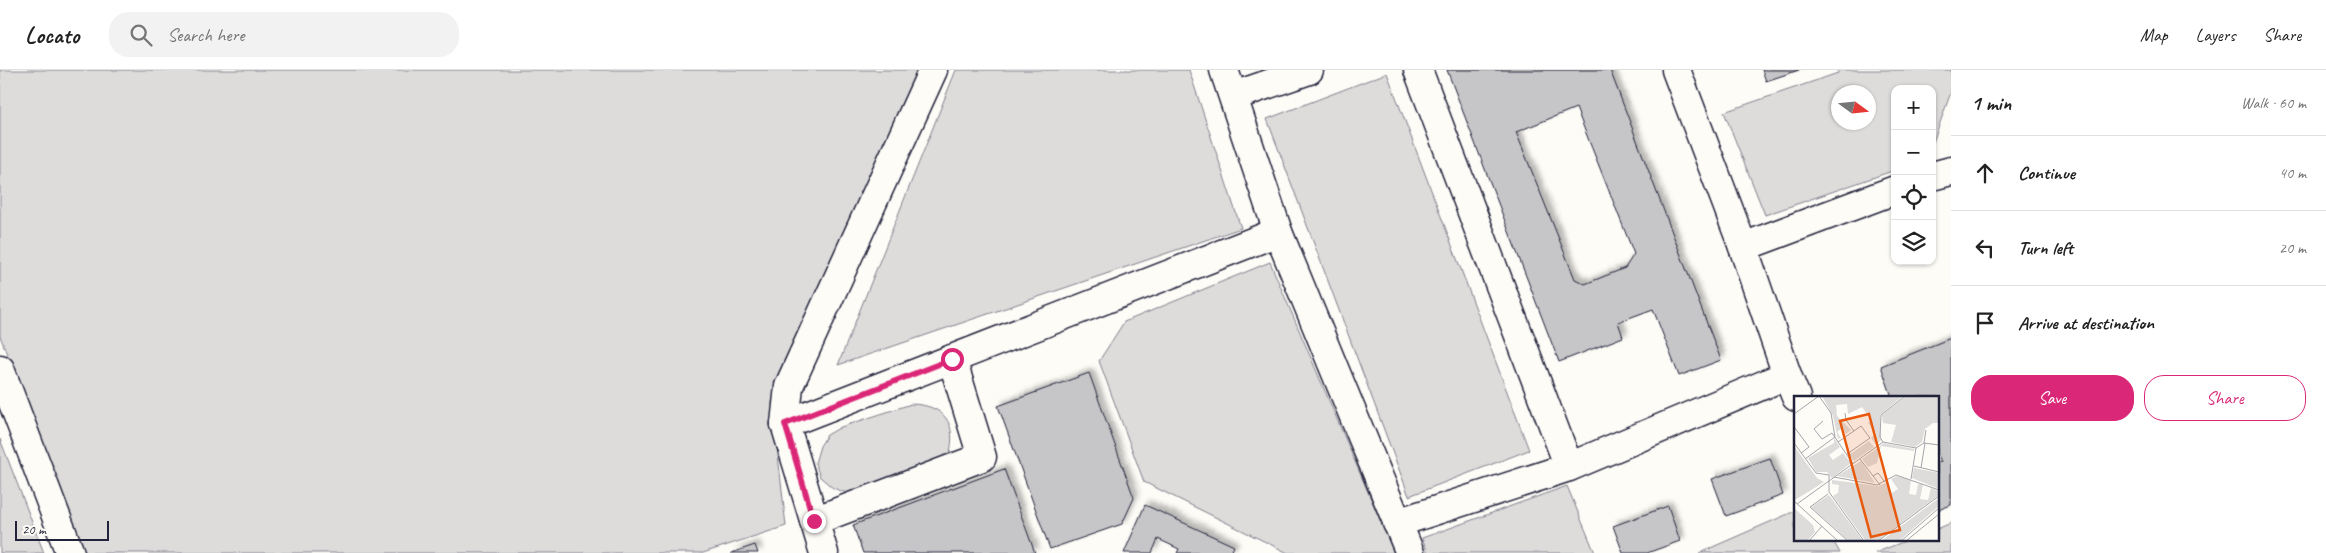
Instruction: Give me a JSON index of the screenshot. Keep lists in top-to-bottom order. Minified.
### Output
{"scale_bar":"20 m","north":"right","page":{"header":"Locato","search":"Search here","nav":["Map","Layers","Share"],"heading":["1 min","Walk · 60 m"],"map_buttons":["+","−"],"list":[["Continue","40 m"],["Turn left","20 m"],"Arrive at destination"],"buttons":["Save","Share"],"scale":"20 m"}}
